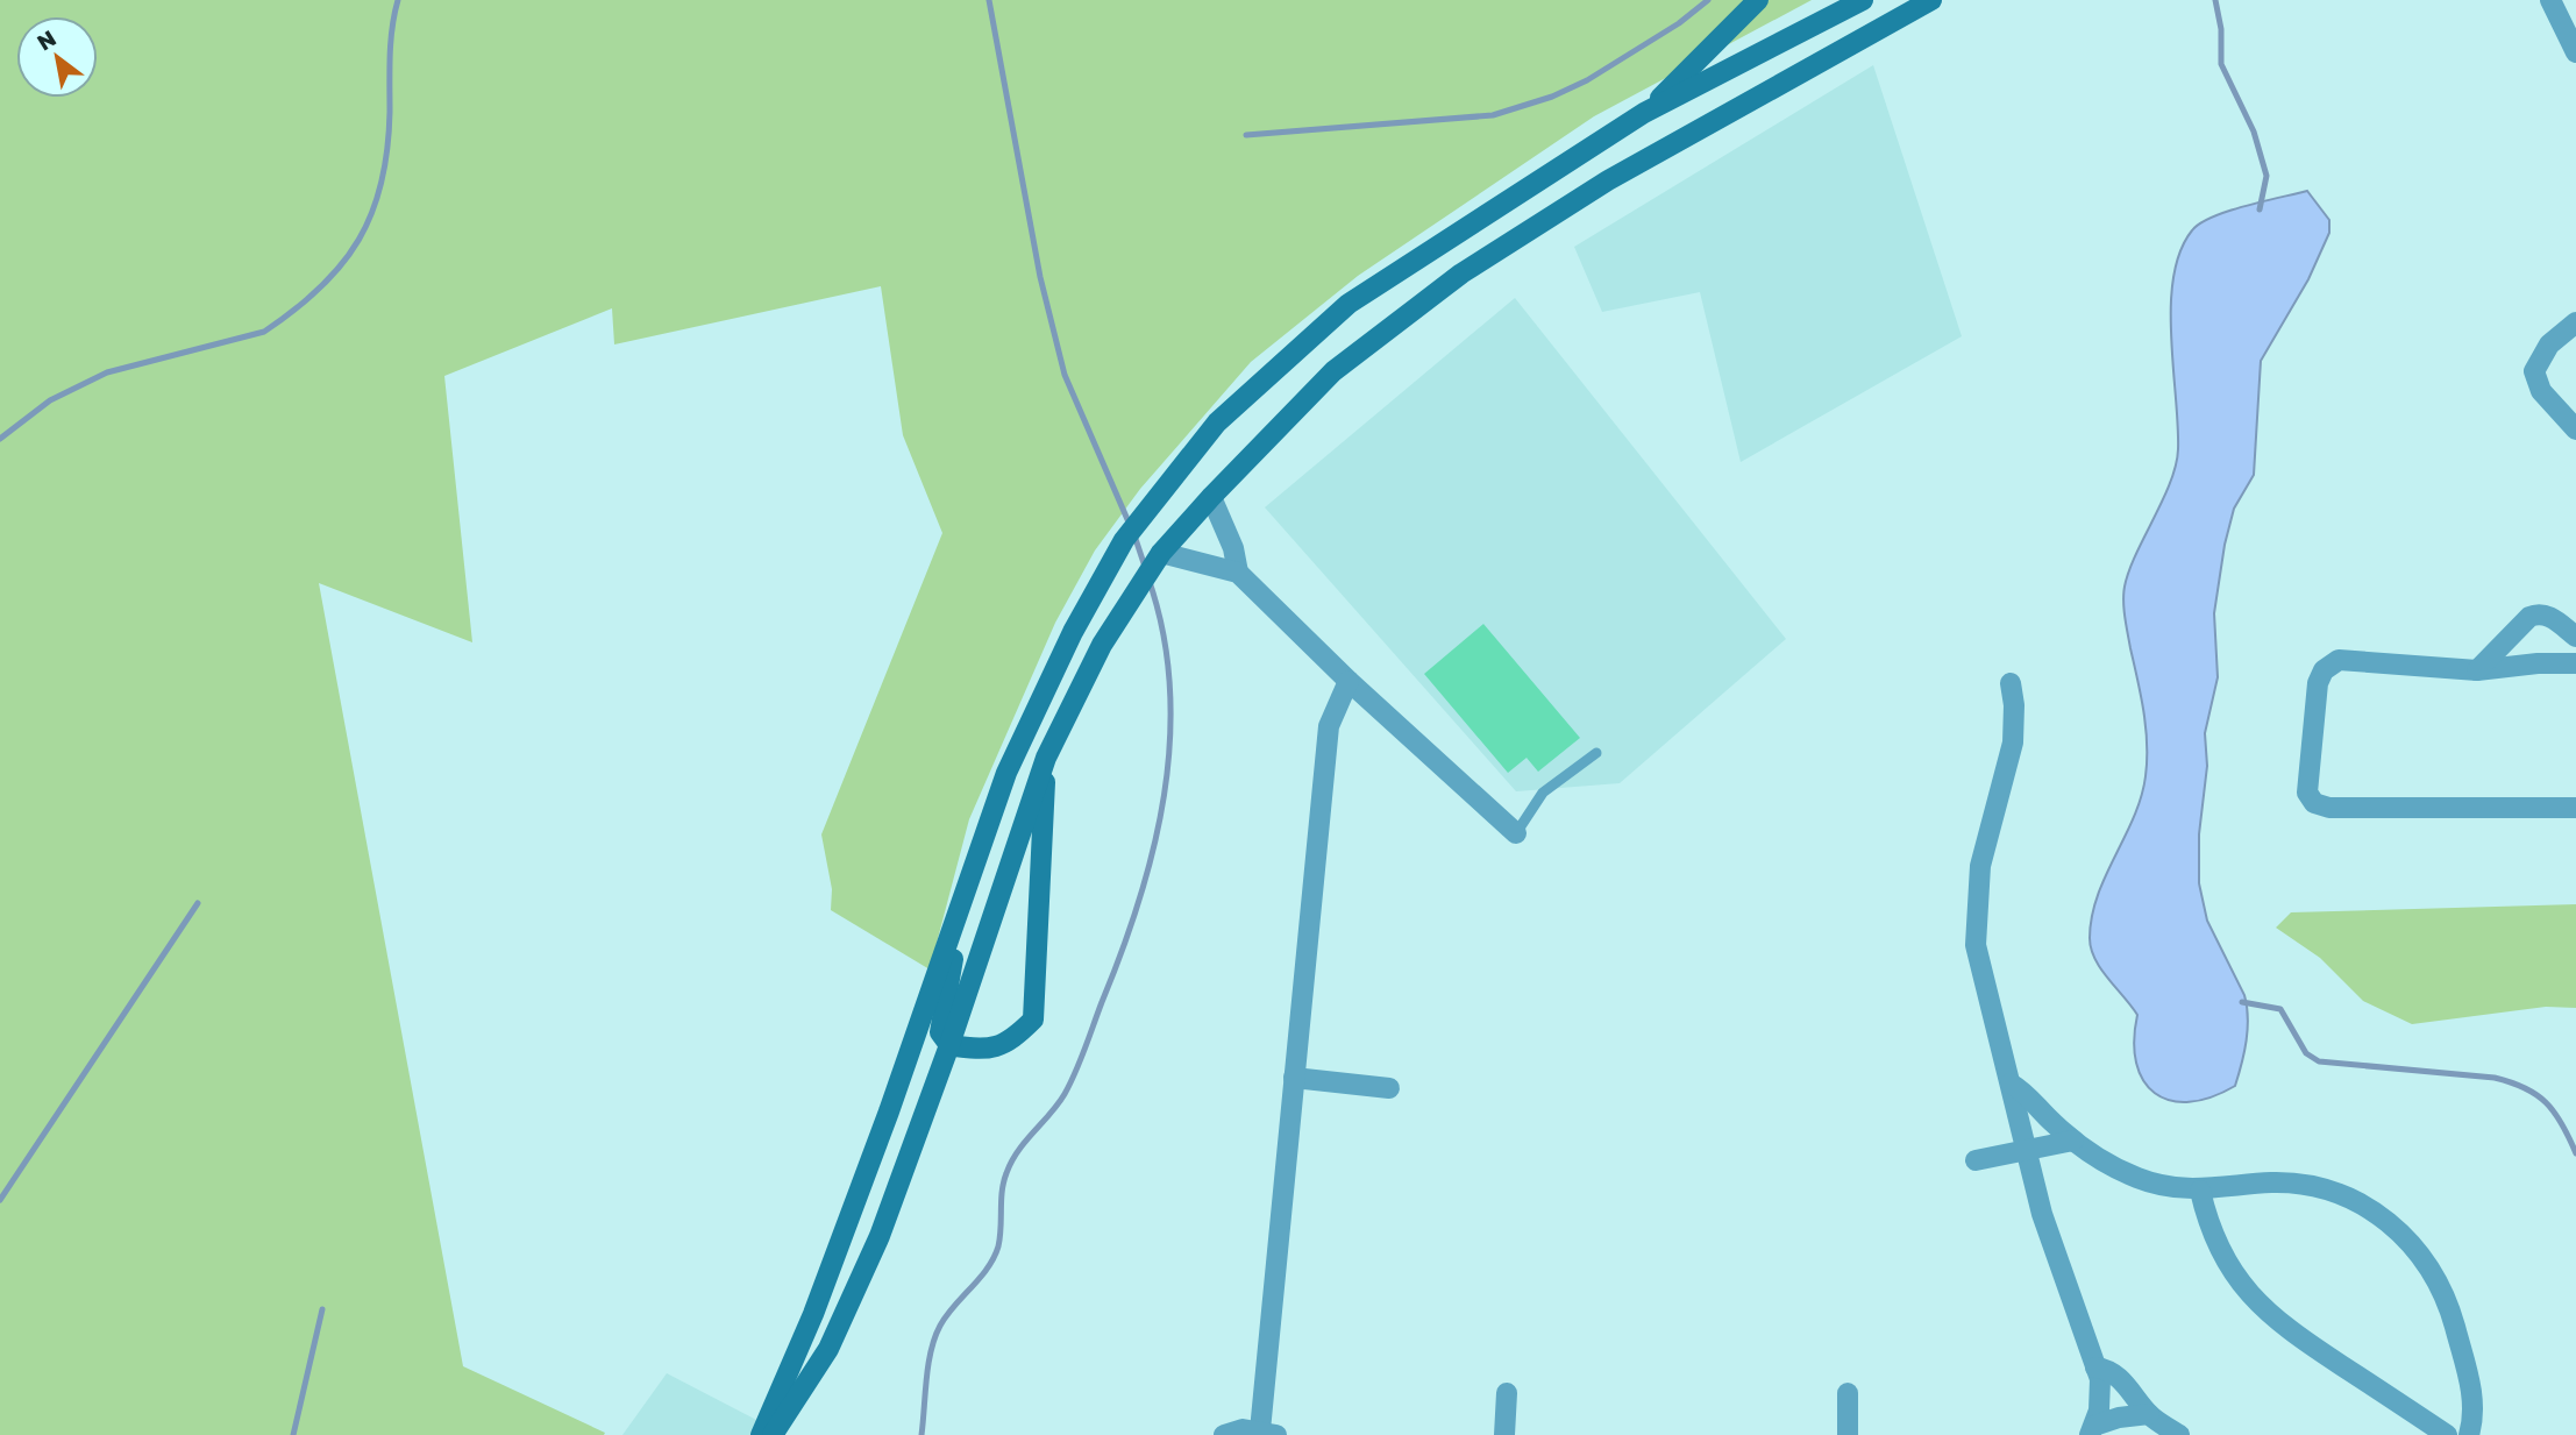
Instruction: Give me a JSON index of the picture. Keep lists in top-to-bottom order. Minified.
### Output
{"north":"top left"}
